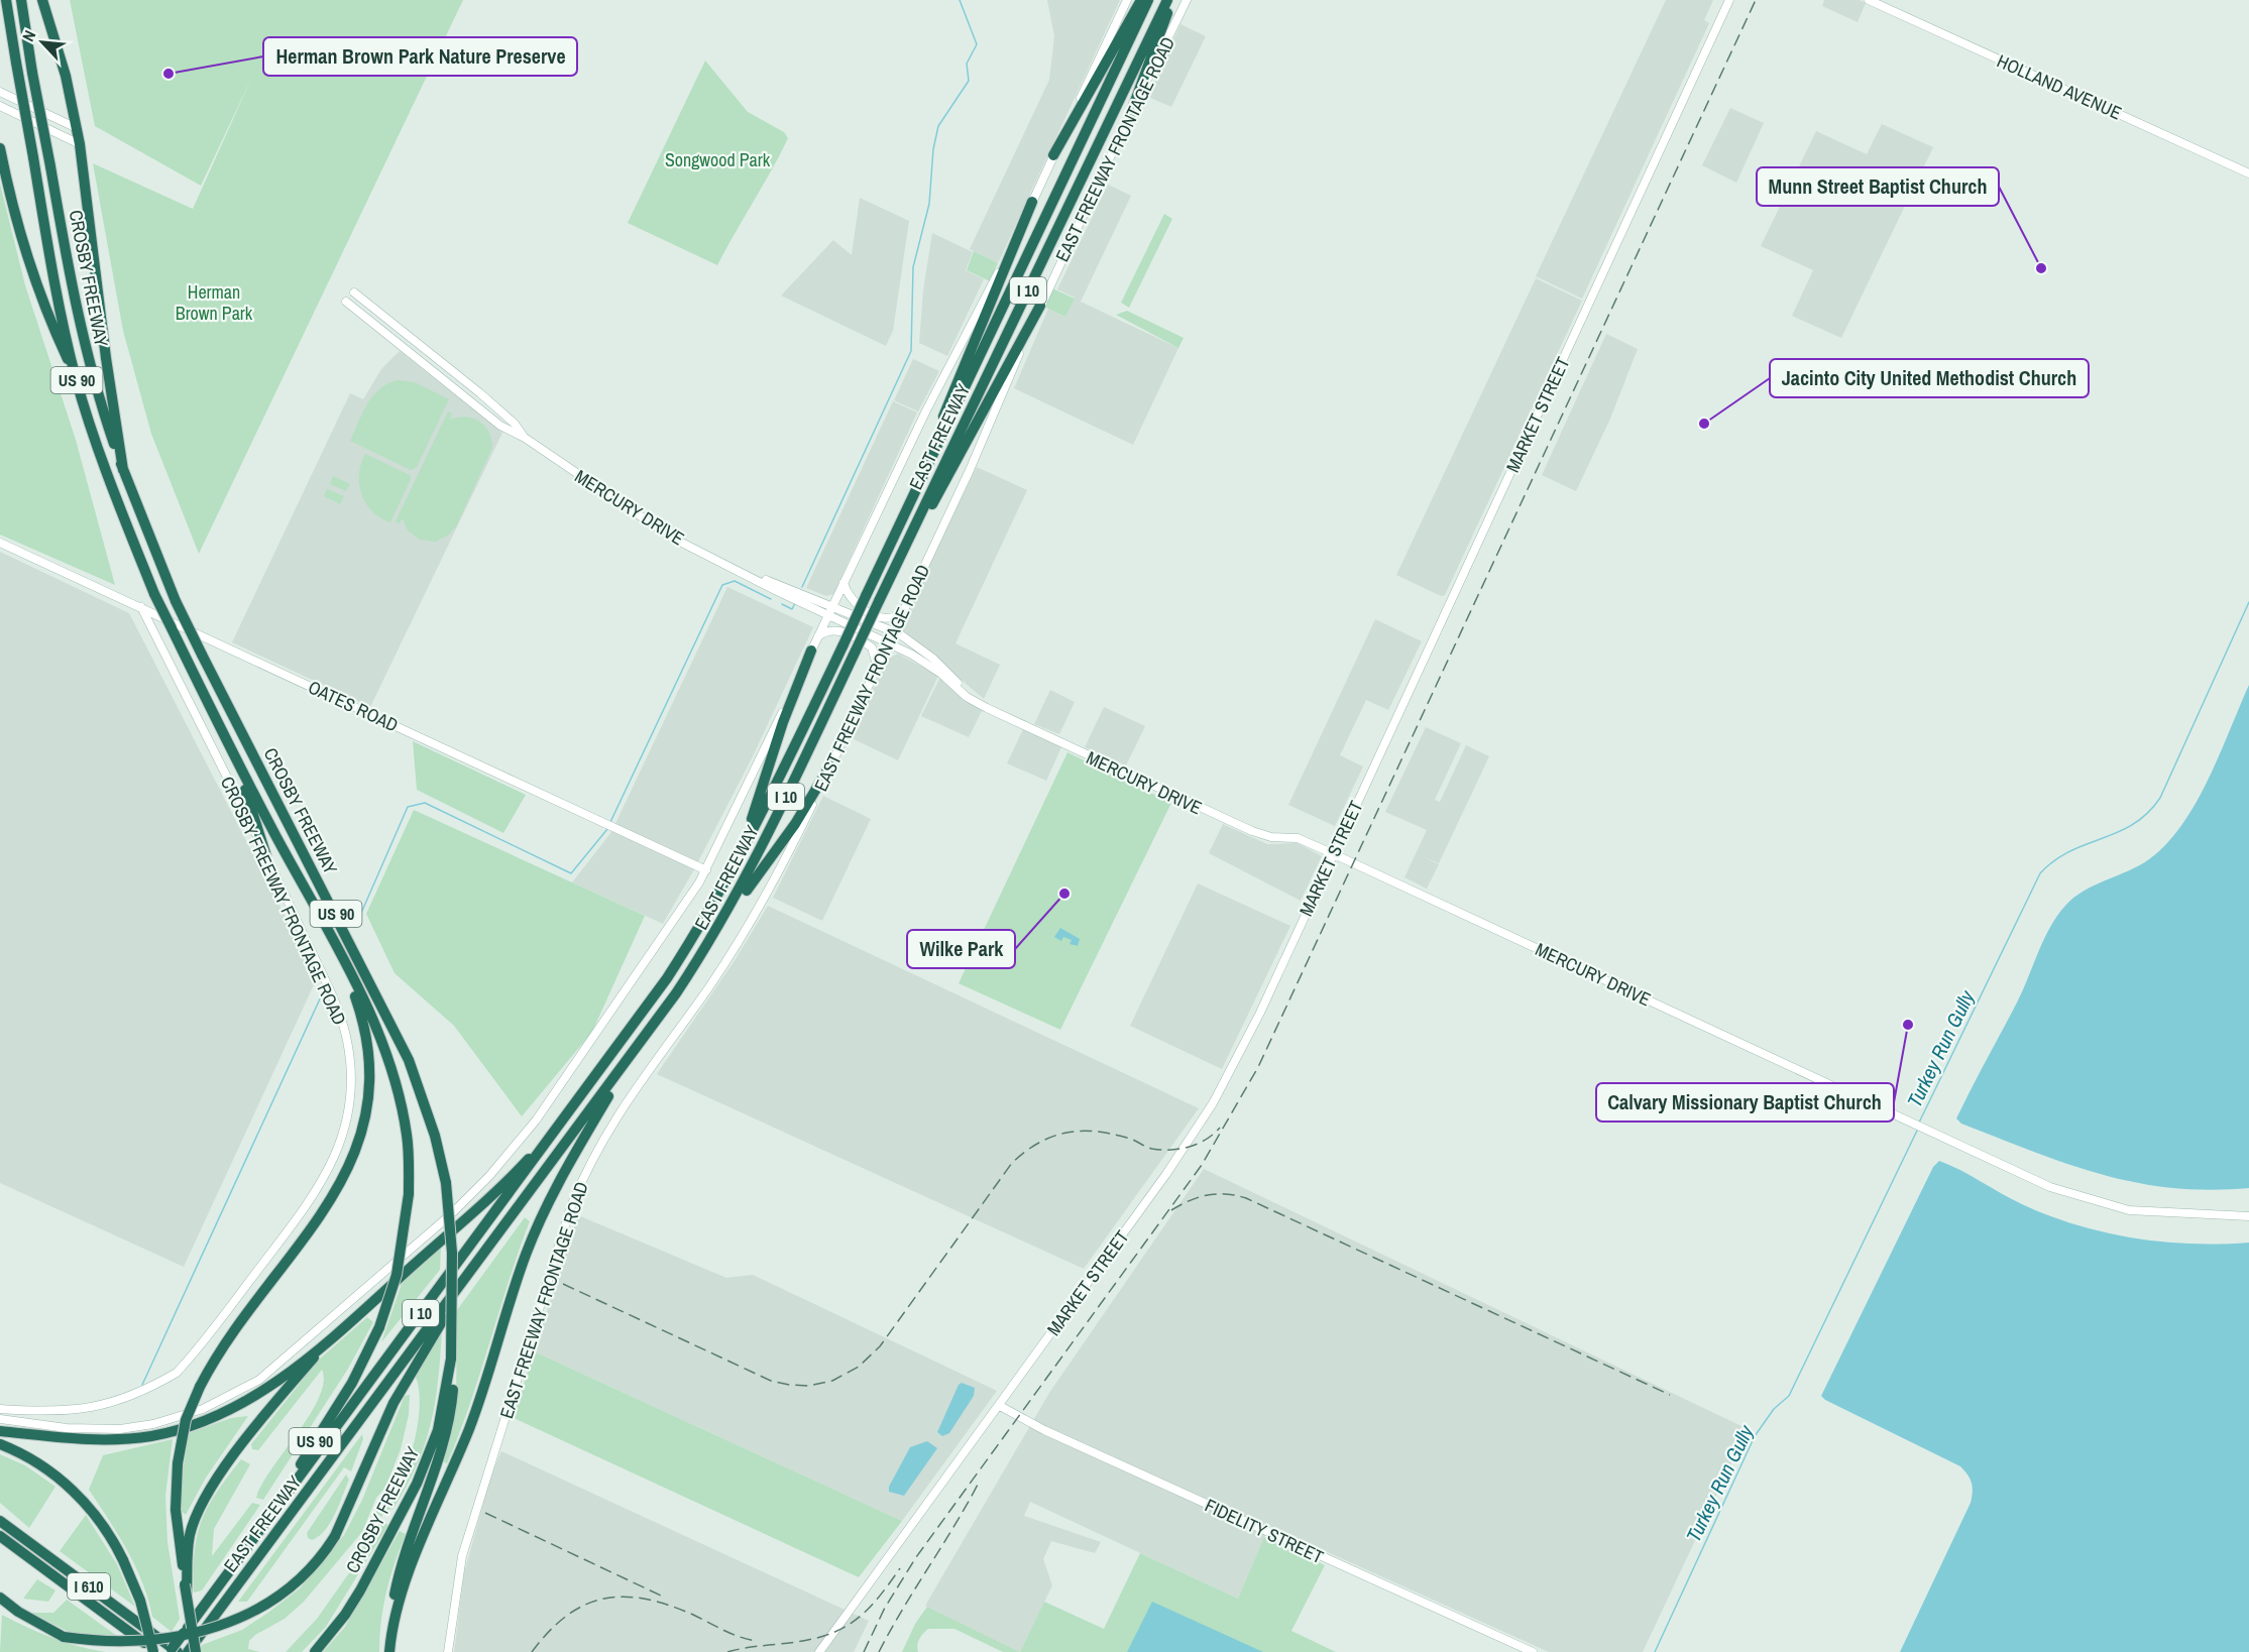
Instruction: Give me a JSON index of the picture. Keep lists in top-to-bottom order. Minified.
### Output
{"streets":{"highway":["CROSBY FREEWAY","I 10","US 90","EAST FREEWAY","I 610"],"main road":["HOLLAND AVENUE","EAST FREEWAY FRONTAGE ROAD","MARKET STREET","MERCURY DRIVE","OATES ROAD","CROSBY FREEWAY FRONTAGE ROAD","FIDELITY STREET"]},"crossings":[["EAST FREEWAY FRONTAGE ROAD","MERCURY DRIVE"],["CROSBY FREEWAY","EAST FREEWAY"],["MARKET STREET","MERCURY DRIVE"],["MARKET STREET","FIDELITY STREET"],["OATES ROAD","CROSBY FREEWAY FRONTAGE ROAD"]],"water":["Turkey Run Gully"],"parks":["Songwood Park","Herman Brown Park"],"places":["Herman Brown Park Nature Preserve","Munn Street Baptist Church","Jacinto City United Methodist Church","Wilke Park","Calvary Missionary Baptist Church"],"north":"top left"}
